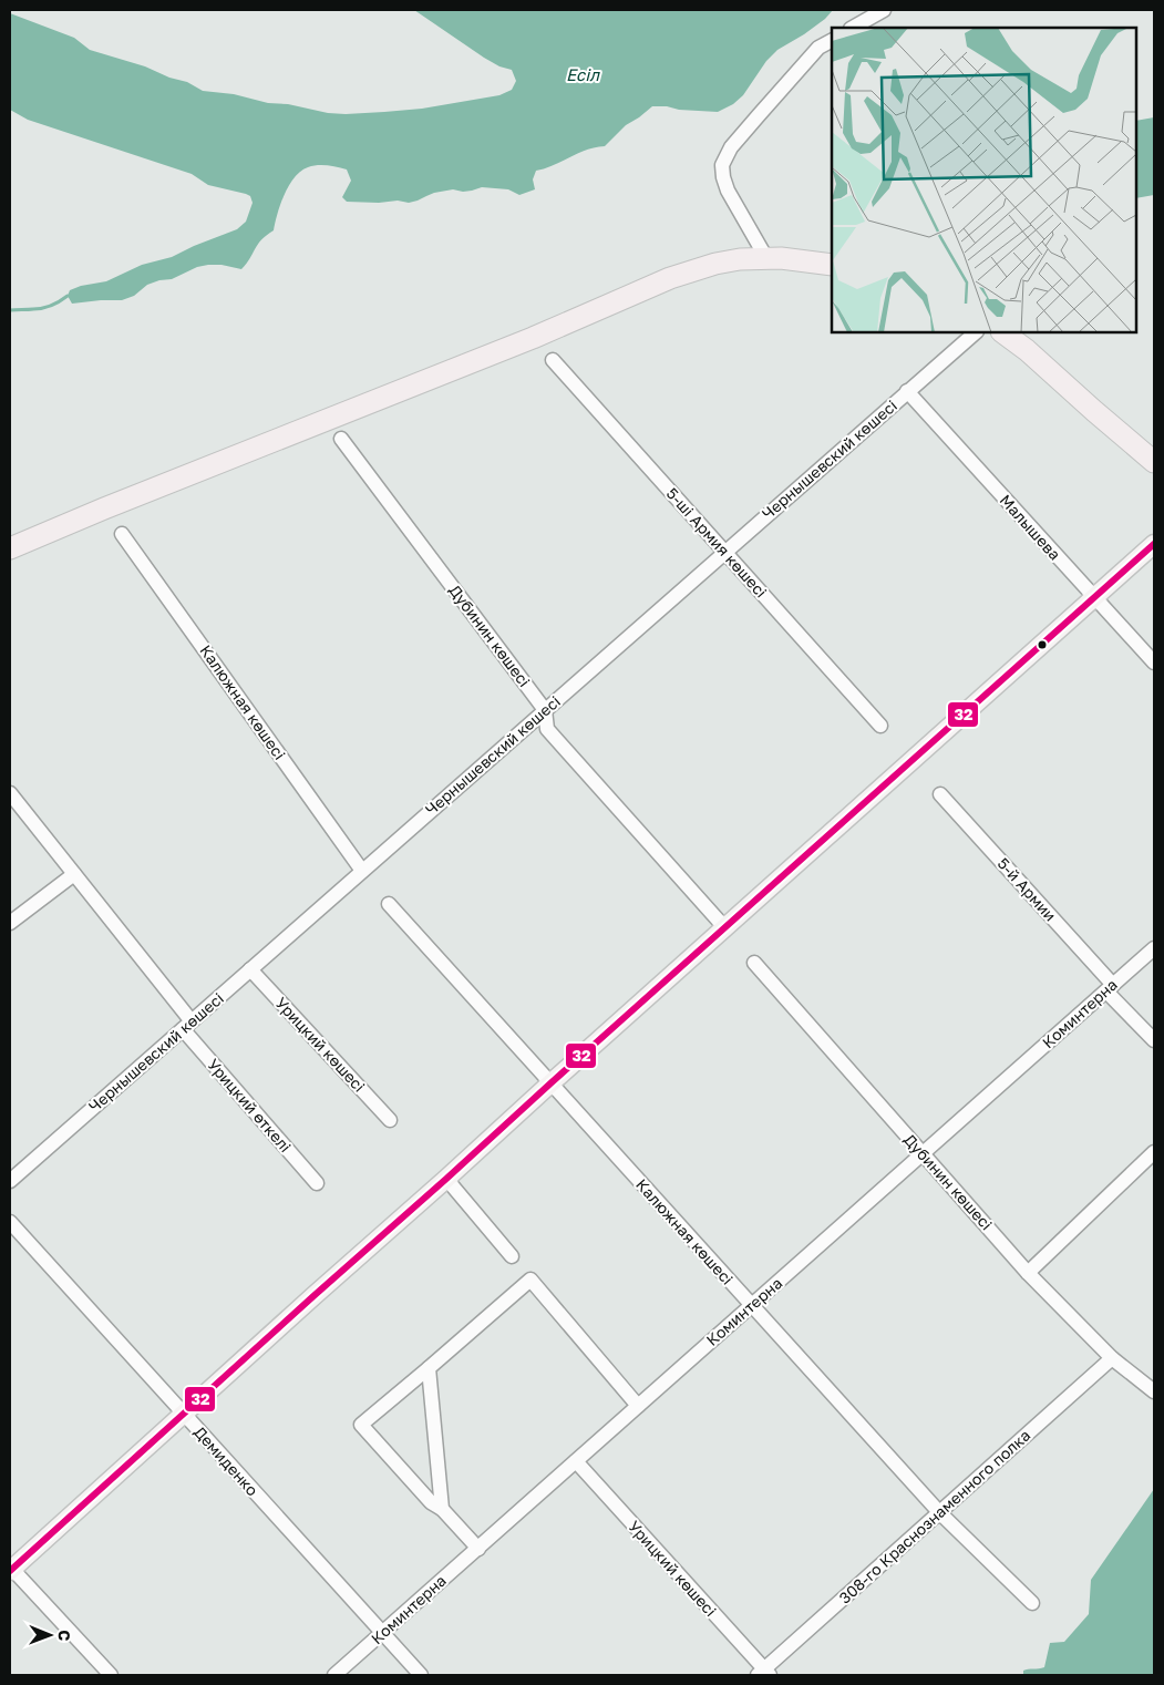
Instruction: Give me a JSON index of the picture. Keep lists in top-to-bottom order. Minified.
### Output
{"streets":{"street":["Чернышевский көшесі","Малышева","5-ші Армия көшесі","Дубинин көшесі","Калюжная көшесі","5-й Армии","Коминтерна","Урицкий көшесі","Урицкий өткелі","Демиденко","308-го Краснознаменного полка"]},"crossings":[["Чернышевский көшесі","Малышева"],["Чернышевский көшесі","5-ші Армия көшесі"],["Чернышевский көшесі","Дубинин көшесі"],["Чернышевский көшесі","Калюжная көшесі"],["Чернышевский көшесі","Урицкий көшесі"],["Чернышевский көшесі","Урицкий өткелі"],["Дубинин көшесі","Коминтерна"],["Дубинин көшесі","308-го Краснознаменного полка"],["Калюжная көшесі","Коминтерна"],["Калюжная көшесі","308-го Краснознаменного полка"],["5-й Армии","Коминтерна"],["Коминтерна","Урицкий көшесі"],["Коминтерна","Демиденко"],["Урицкий көшесі","308-го Краснознаменного полка"]],"water":["Есіл"],"lines":["transit line 32"],"north":"right"}
